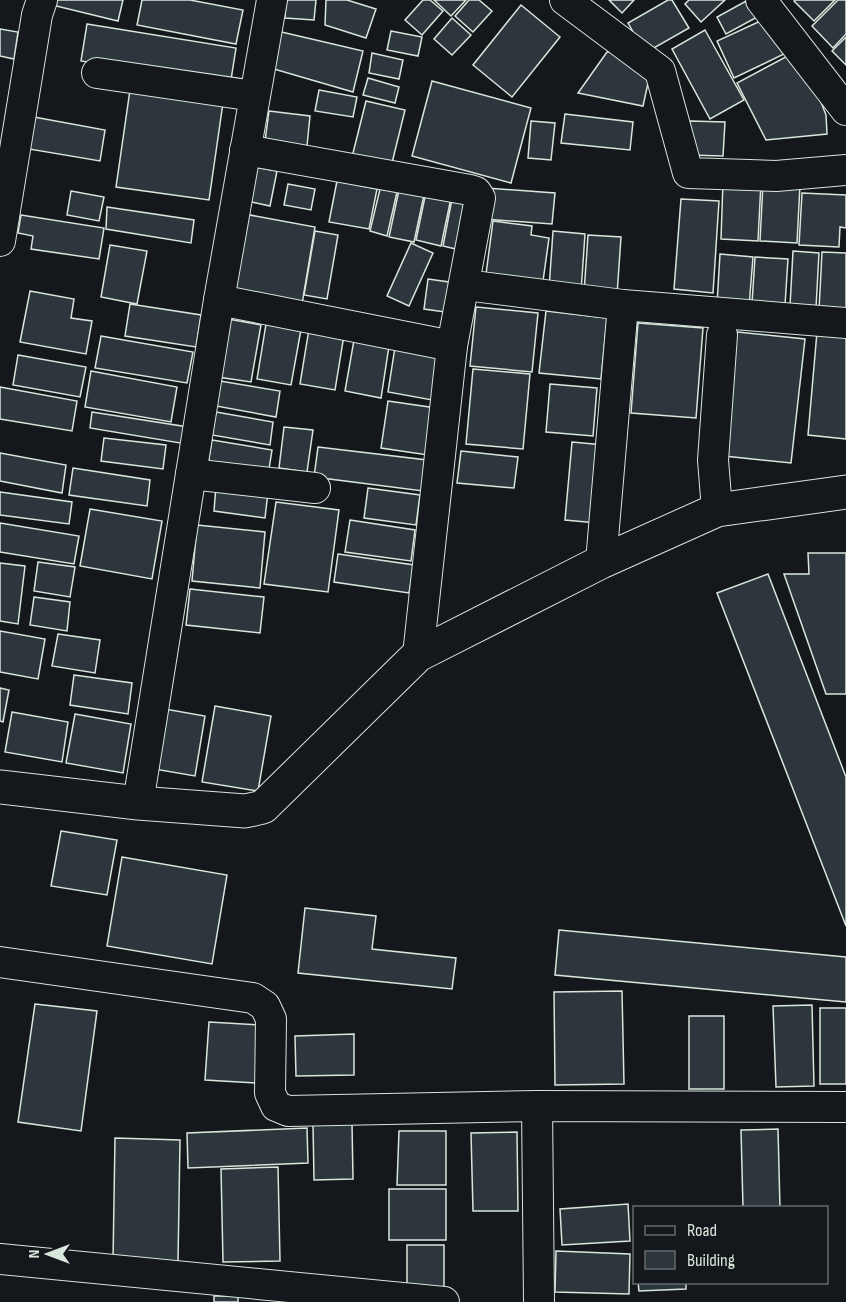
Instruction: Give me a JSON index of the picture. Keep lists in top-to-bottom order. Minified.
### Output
{"legend":["Road","Building"],"north":"left"}
